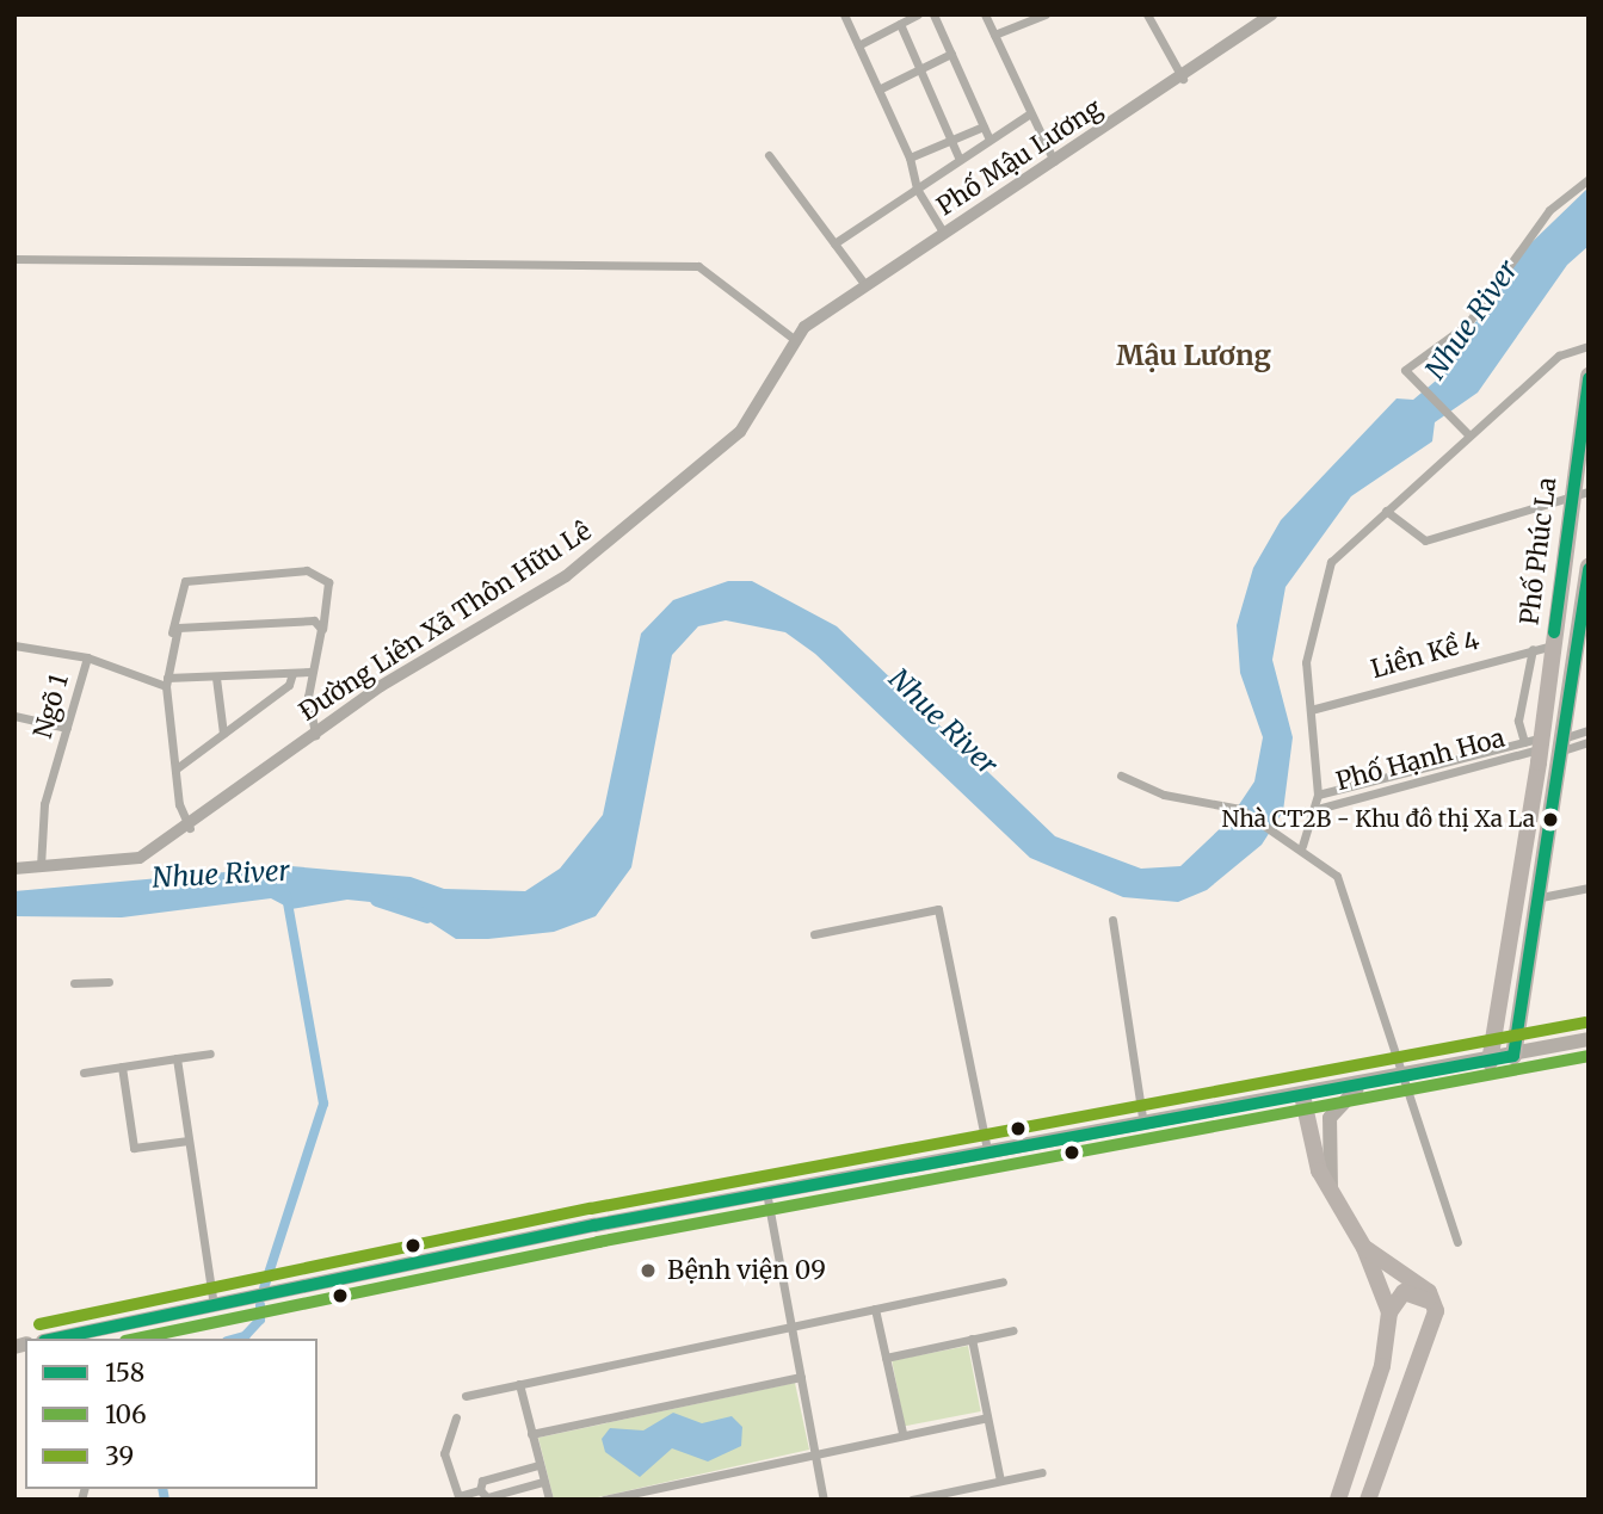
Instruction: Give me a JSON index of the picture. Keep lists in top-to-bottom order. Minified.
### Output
{"streets":{"highway":["Phố Phúc La"],"street":["Phố Mậu Lương","Đường Liên Xã Thôn Hữu Lê","Liền Kề 4","Ngõ 1","Phố Hạnh Hoa"]},"crossings":[["Phố Mậu Lương","Đường Liên Xã Thôn Hữu Lê"],["Phố Phúc La","Liền Kề 4"],["Phố Phúc La","Phố Hạnh Hoa"],["Đường Liên Xã Thôn Hữu Lê","Ngõ 1"]],"districts":["Mậu Lương"],"water":["Nhue River"],"places":["Nhà CT2B - Khu đô thị Xa La","Bệnh viện 09"],"lines":["transit line 158","transit line 39","transit line 106"],"legend":["158","106","39"]}
